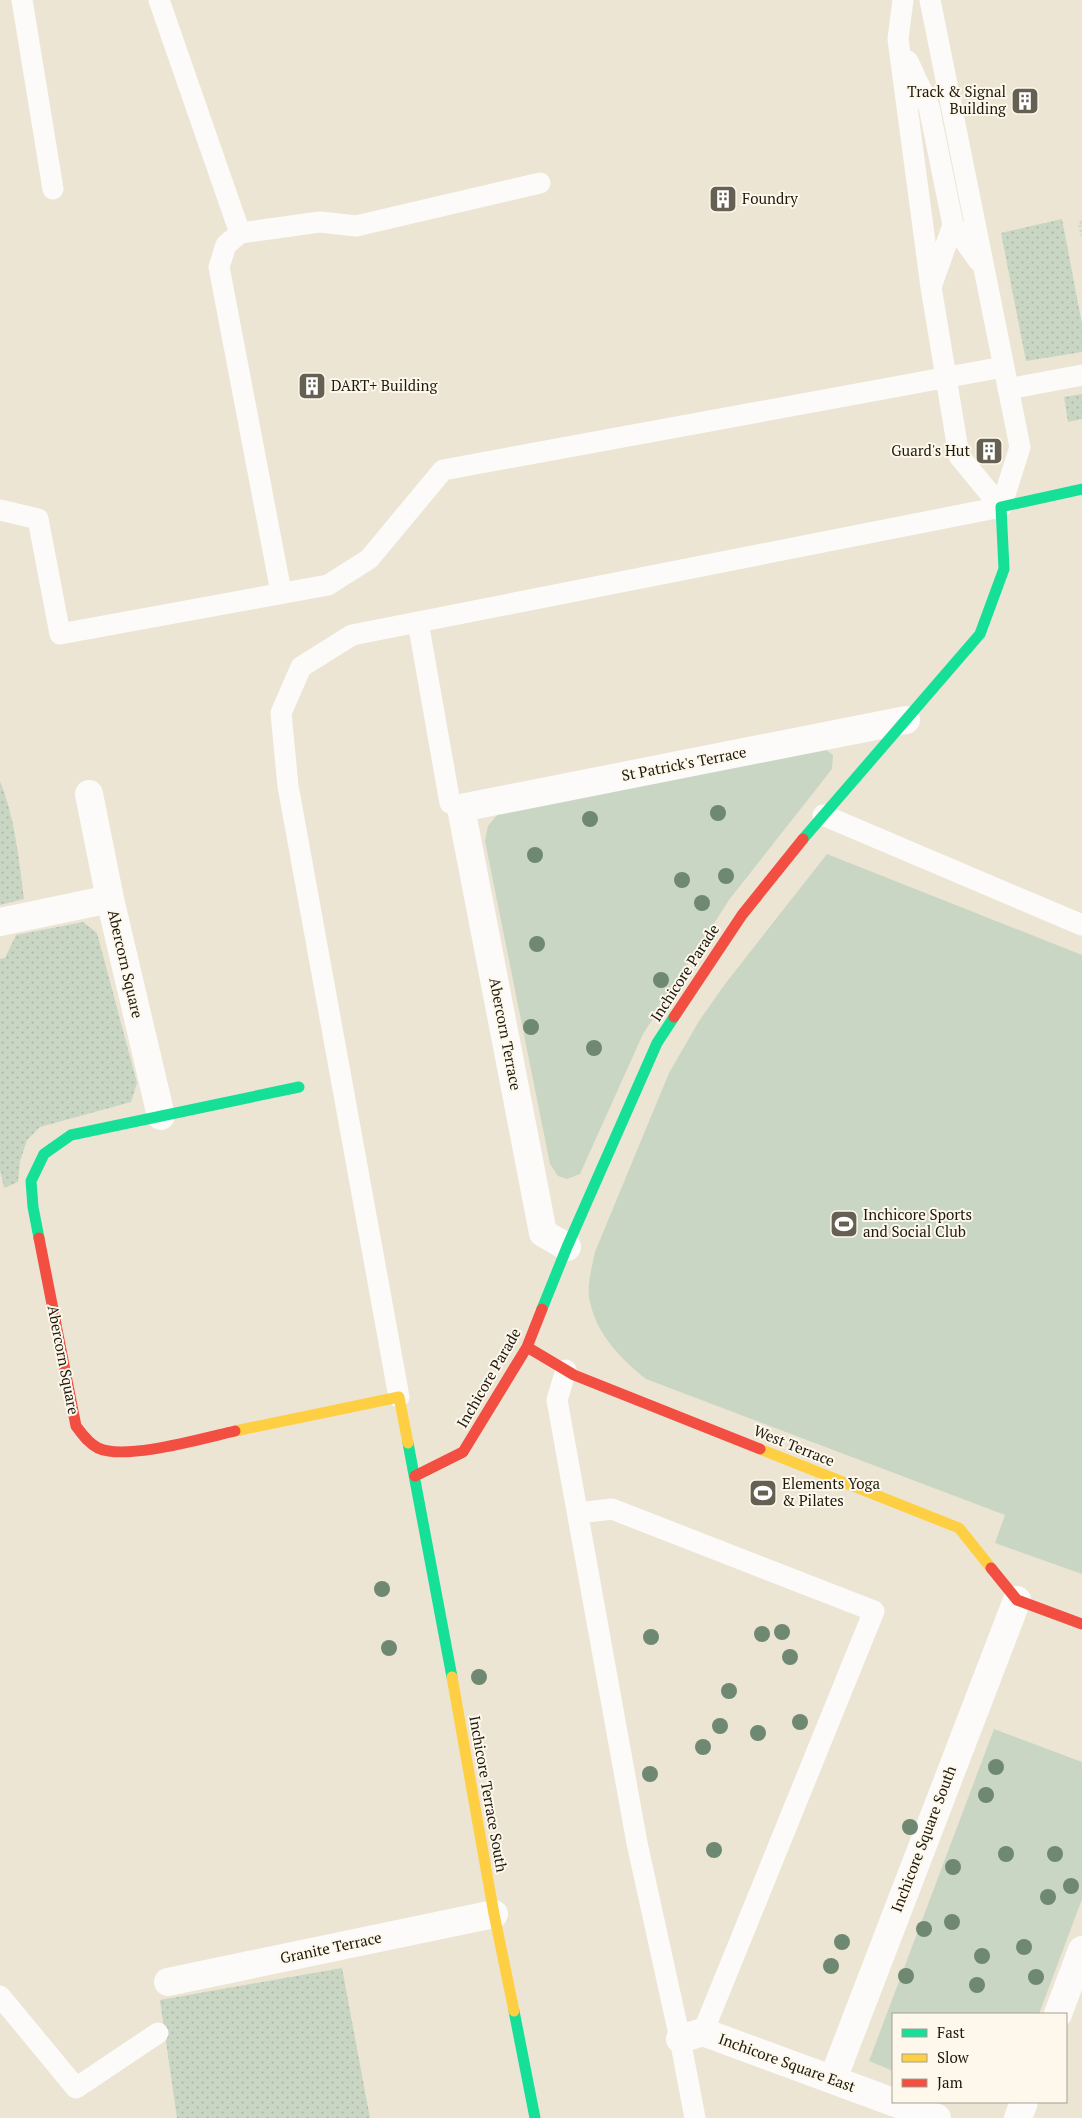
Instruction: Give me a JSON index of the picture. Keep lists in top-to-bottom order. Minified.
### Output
{"streets":{"street":["St Patrick's Terrace","Abercorn Square","Inchicore Parade","Abercorn Terrace","West Terrace","Inchicore Terrace South","Inchicore Square South","Granite Terrace","Inchicore Square East"]},"crossings":[["St Patrick's Terrace","Inchicore Parade"],["St Patrick's Terrace","Abercorn Terrace"],["Inchicore Parade","Abercorn Terrace"],["Inchicore Parade","West Terrace"],["Inchicore Parade","Inchicore Terrace South"],["West Terrace","Inchicore Square South"],["Inchicore Terrace South","Granite Terrace"],["Inchicore Square South","Inchicore Square East"]],"places":{"building":["Track & Signal Building","Foundry","DART+ Building","Guard's Hut"],"sports":["Inchicore Sports and Social Club","Elements Yoga & Pilates"]},"legend":["Fast","Slow","Jam"]}
